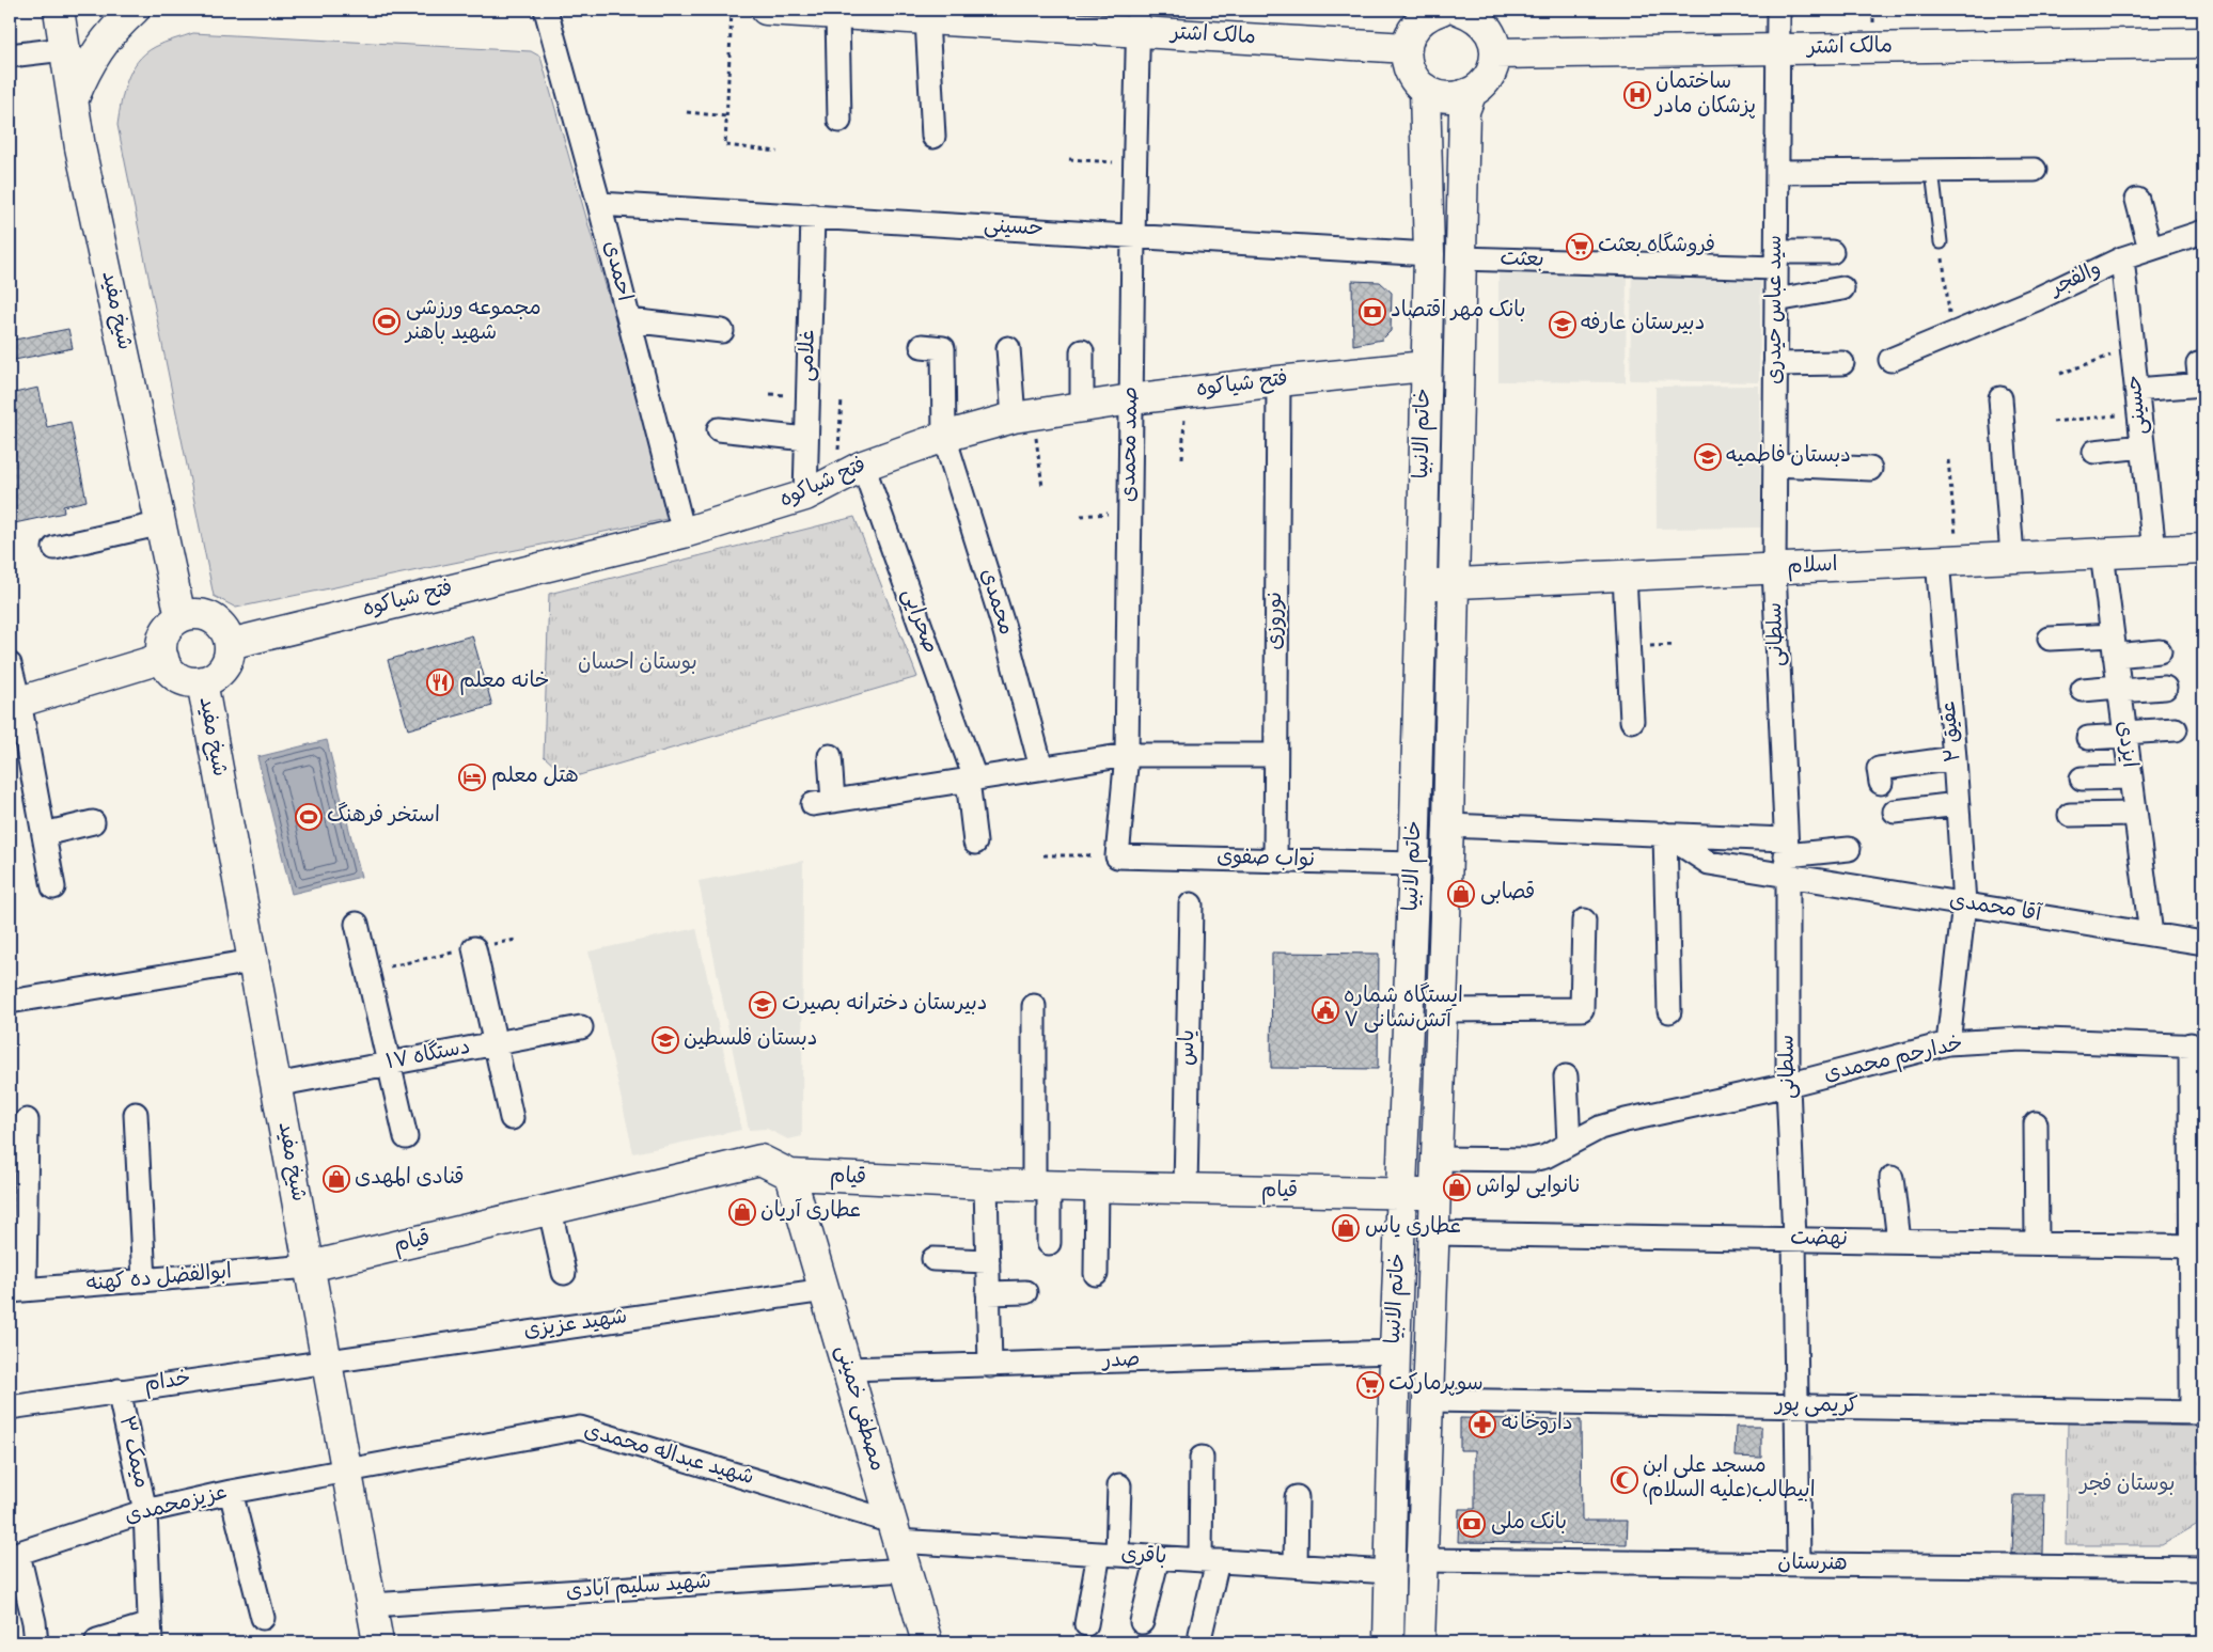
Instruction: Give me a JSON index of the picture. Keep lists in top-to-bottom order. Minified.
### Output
{"streets":{"street":["مالک اشتر","حسینی","بعثت","احمدی","والفجر","سید عباس حیدری","شیخ مفید","غلامی","فتح شیاکوه","خاتم الانبیا","صمد محمدی","اسلام","محمدی","نوروزی","صحرایی","سلطانی","عقیق ۲","ایزدی","نواب صفوی","آقا محمدی","یاس","۱۷ دستگاه","خدارحم محمدی","قیام","نهضت","ابوالفضل ده کهنه","شهید عزیزی","صدر","خدام","کریمی پور","مصطفی خمینی","میمک ۳","شهید عبداله محمدی","عزیزمحمدی","باقری","هنرستان","شهید سلیم آبادی"]},"crossings":[["مالک اشتر","سید عباس حیدری"],["مالک اشتر","صمد محمدی"],["حسینی","احمدی"],["حسینی","والفجر"],["حسینی","غلامی"],["حسینی","خاتم الانبیا"],["حسینی","صمد محمدی"],["حسینی","اسلام"],["بعثت","سید عباس حیدری"],["بعثت","خاتم الانبیا"],["احمدی","فتح شیاکوه"],["سید عباس حیدری","اسلام"],["سید عباس حیدری","سلطانی"],["شیخ مفید","فتح شیاکوه"],["شیخ مفید","۱۷ دستگاه"],["شیخ مفید","قیام"],["شیخ مفید","ابوالفضل ده کهنه"],["شیخ مفید","شهید عزیزی"],["شیخ مفید","خدام"],["شیخ مفید","شهید عبداله محمدی"],["شیخ مفید","عزیزمحمدی"],["شیخ مفید","شهید سلیم آبادی"],["غلامی","فتح شیاکوه"],["فتح شیاکوه","خاتم الانبیا"],["فتح شیاکوه","صمد محمدی"],["فتح شیاکوه","محمدی"],["فتح شیاکوه","نوروزی"],["فتح شیاکوه","صحرایی"],["خاتم الانبیا","اسلام"],["خاتم الانبیا","نواب صفوی"],["خاتم الانبیا","خدارحم محمدی"],["خاتم الانبیا","قیام"],["خاتم الانبیا","نهضت"],["خاتم الانبیا","صدر"],["خاتم الانبیا","کریمی پور"],["خاتم الانبیا","باقری"],["خاتم الانبیا","هنرستان"],["صمد محمدی","نواب صفوی"],["اسلام","سلطانی"],["اسلام","عقیق ۲"],["اسلام","ایزدی"],["نوروزی","نواب صفوی"],["سلطانی","آقا محمدی"],["سلطانی","خدارحم محمدی"],["سلطانی","نهضت"],["سلطانی","کریمی پور"],["سلطانی","هنرستان"],["عقیق ۲","آقا محمدی"],["عقیق ۲","خدارحم محمدی"],["ایزدی","آقا محمدی"],["یاس","قیام"],["قیام","ابوالفضل ده کهنه"],["قیام","مصطفی خمینی"],["شهید عزیزی","خدام"],["شهید عزیزی","مصطفی خمینی"],["صدر","مصطفی خمینی"],["خدام","میمک ۳"],["مصطفی خمینی","شهید عبداله محمدی"],["مصطفی خمینی","باقری"],["مصطفی خمینی","شهید سلیم آبادی"],["میمک ۳","عزیزمحمدی"],["شهید عبداله محمدی","عزیزمحمدی"],["شهید عبداله محمدی","باقری"]],"parks":["بوستان احسان","بوستان فجر"],"places":{"hospital":["ساختمان پزشکان مادر"],"supermarket":["فروشگاه بعثت","سوپرمارکت"],"bank":["بانک مهر اقتصاد","بانک ملی"],"sports":["مجموعه ورزشی شهید باهنر","استخر فرهنگ"],"school or university":["دبیرستان عارفه","دبستان فاطمیه","دبیرستان دخترانه بصیرت","دبستان فلسطین"],"restaurant":["خانه معلم"],"hotel":["هتل معلم"],"shop":["قصابی","قنادی المهدی","نانوایی لواش","عطاری آریان","عطاری یاس"],"public building":["ایستگاه شماره ۷ آتش‌نشانی"],"pharmacy":["داروخانه"],"mosque":["مسجد علی ابن ابیطالب(علیه السلام)"]}}
